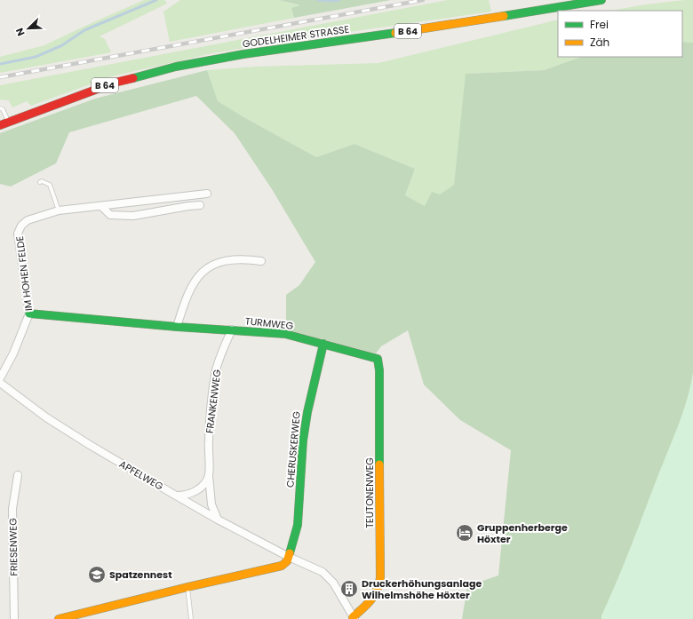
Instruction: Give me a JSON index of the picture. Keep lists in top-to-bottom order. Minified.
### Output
{"streets":{"street":["B 64","GODELHEIMER STRASSE","IM HOHEN FELDE","TURMWEG","FRANKENWEG","CHERUSKERWEG","APFELWEG","TEUTONENWEG","FRIESENWEG"]},"crossings":[["IM HOHEN FELDE","TURMWEG"],["TURMWEG","FRANKENWEG"],["TURMWEG","CHERUSKERWEG"],["TURMWEG","TEUTONENWEG"],["FRANKENWEG","APFELWEG"],["CHERUSKERWEG","APFELWEG"],["APFELWEG","TEUTONENWEG"]],"places":{"hotel":["Gruppenherberge Höxter"],"school or university":["Spatzennest"],"building":["Druckerhöhungsanlage Wilhelmshöhe Höxter"]},"legend":["Frei","Zäh"],"north":"bottom left"}
